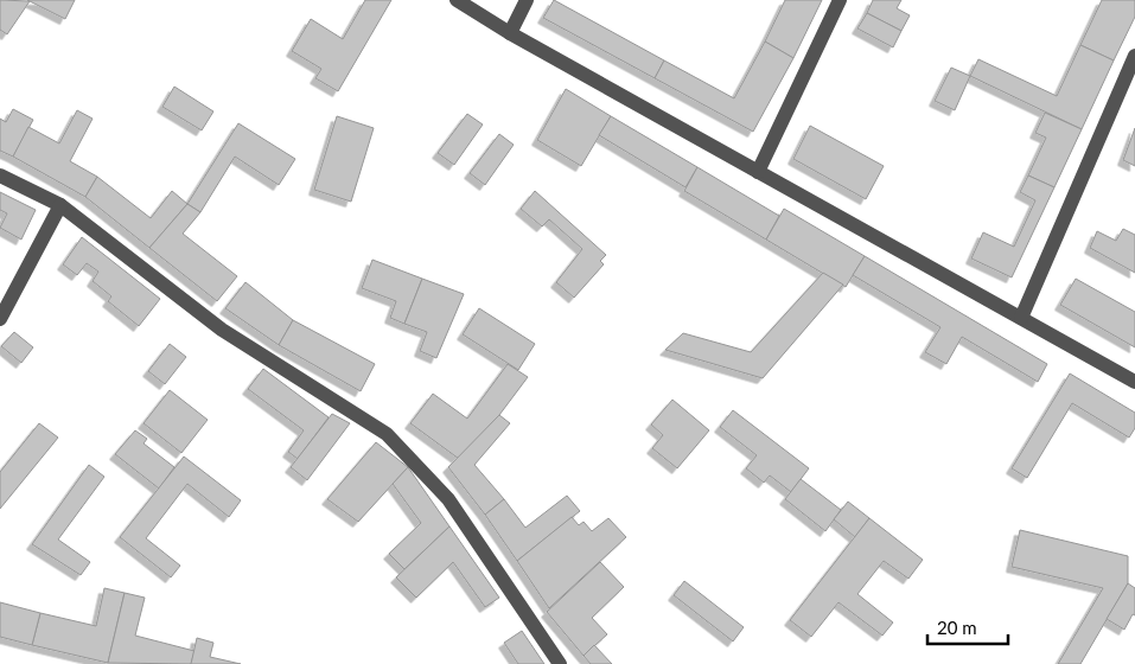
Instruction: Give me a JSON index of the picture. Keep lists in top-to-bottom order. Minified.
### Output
{"scale_bar":"20 m"}
